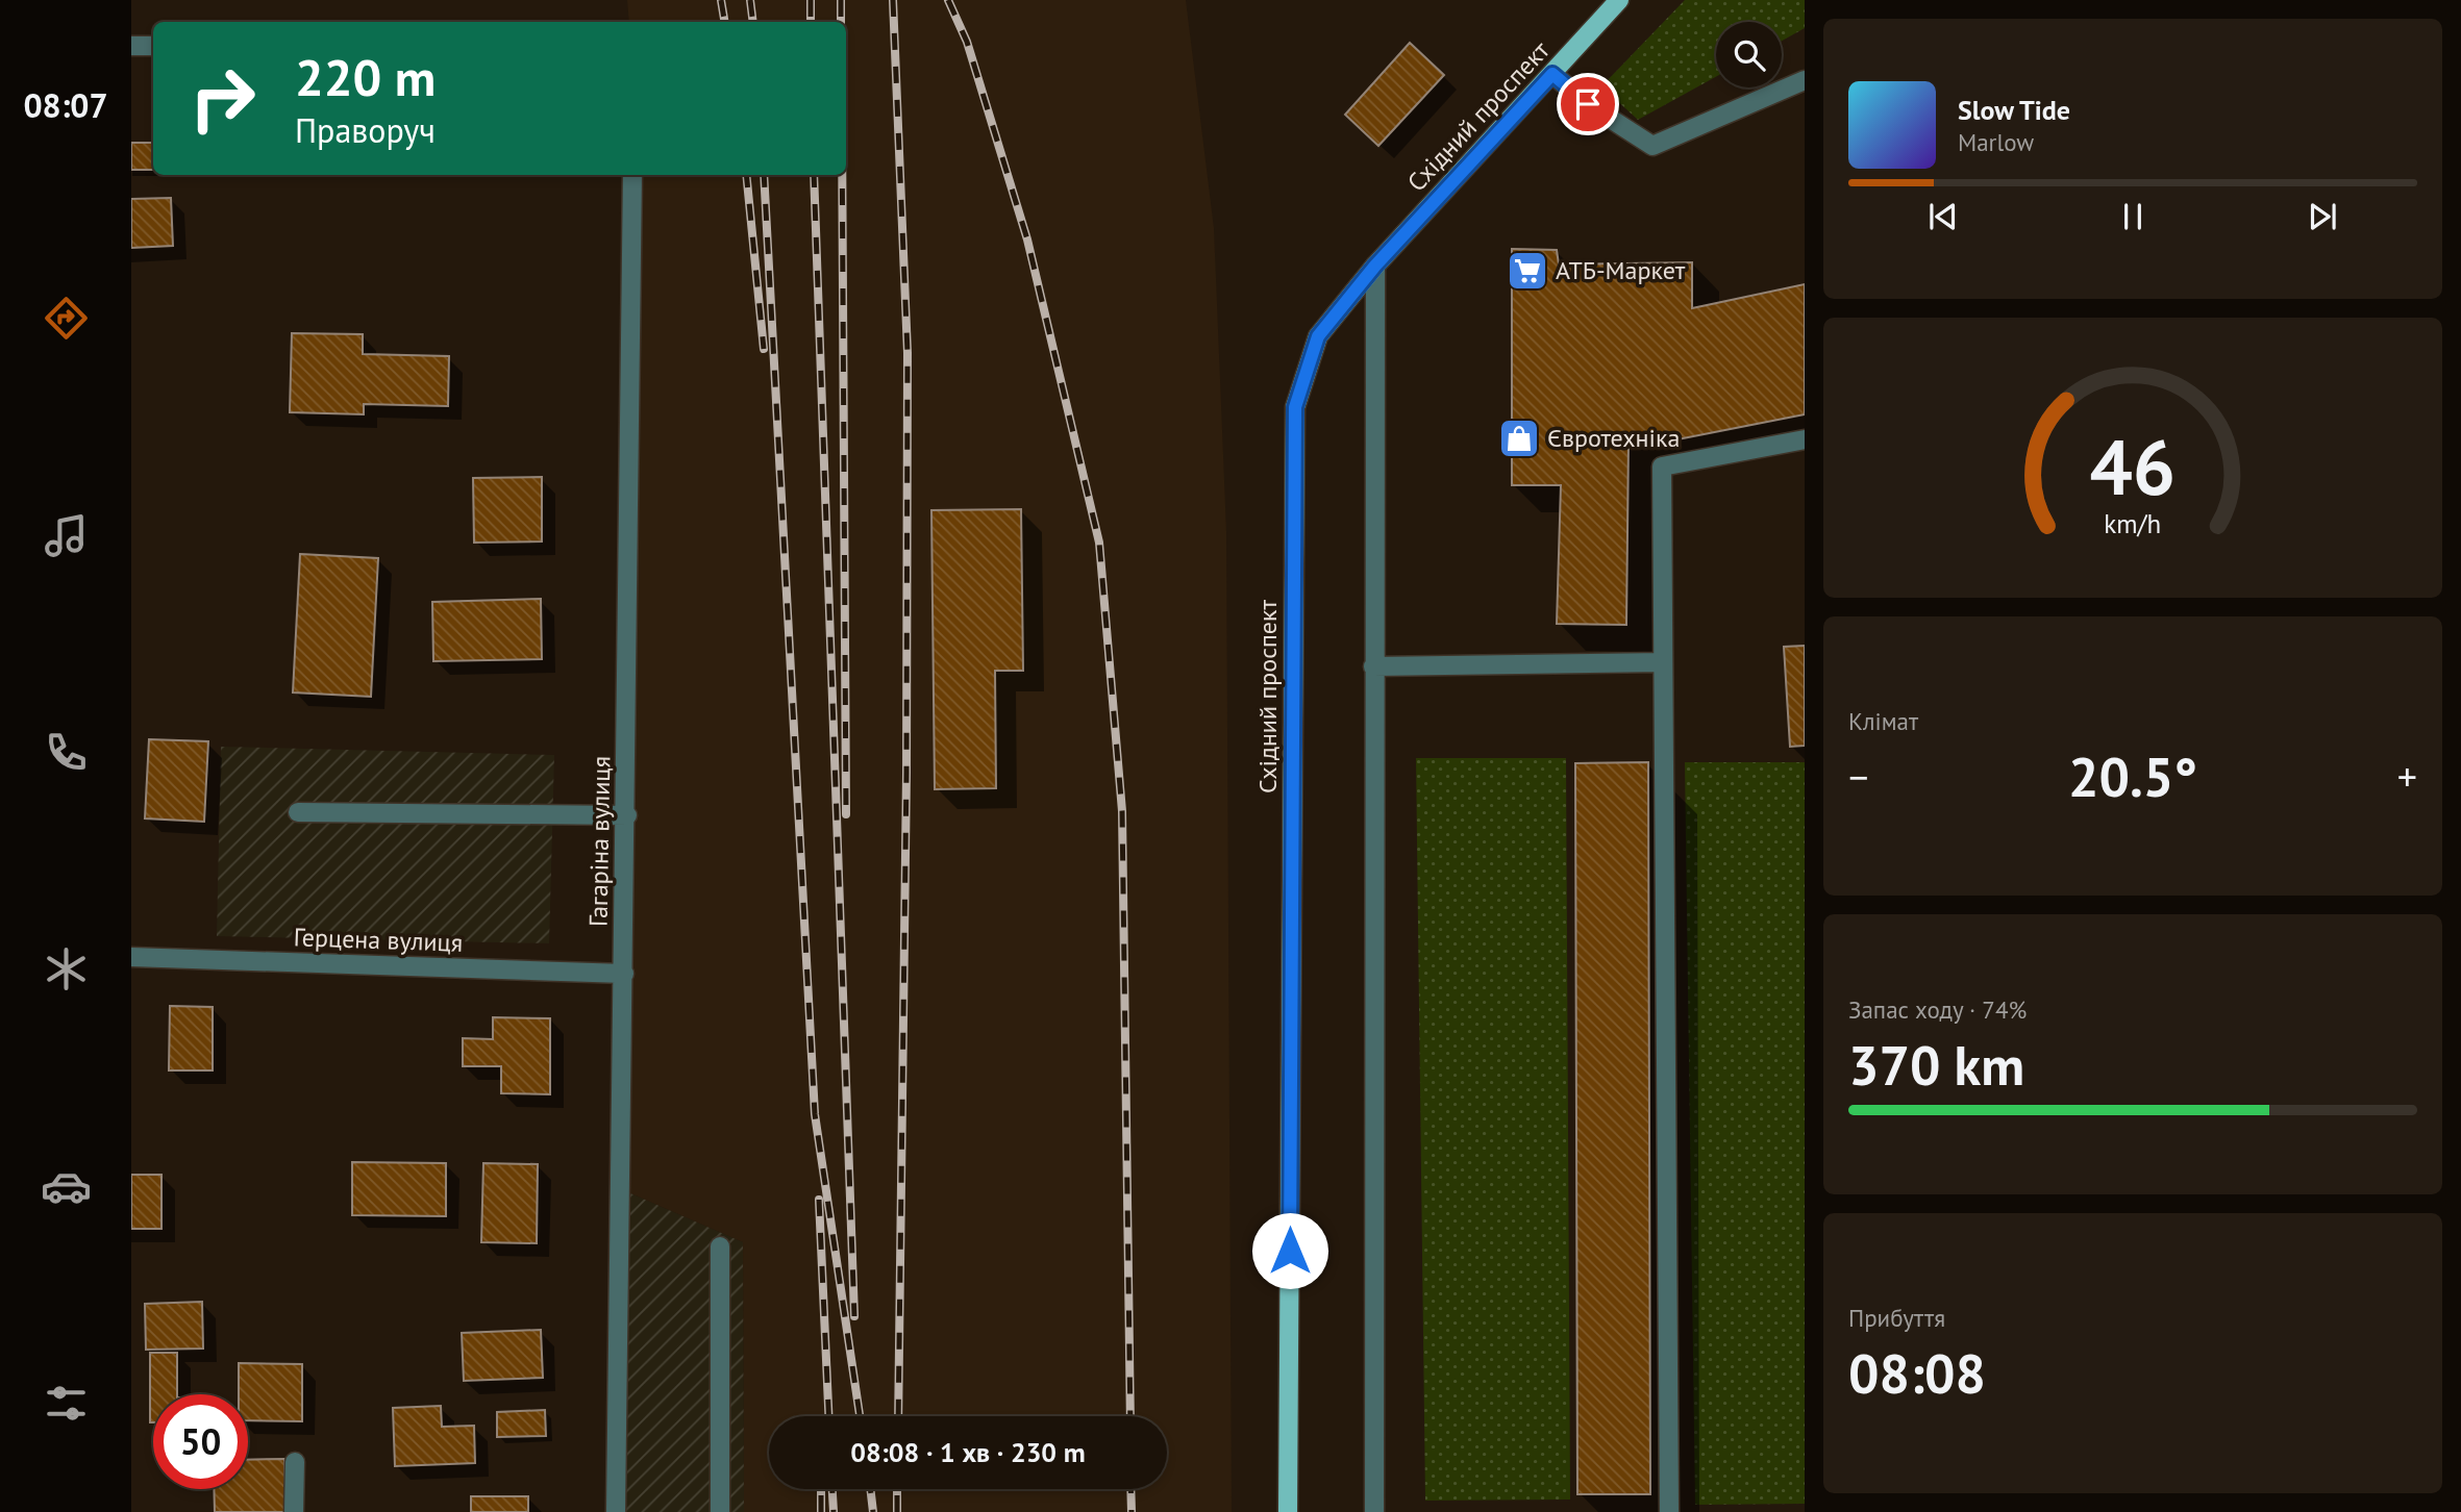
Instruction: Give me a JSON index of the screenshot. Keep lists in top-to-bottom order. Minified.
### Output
{"streets":{"main road":["Східний проспект"],"street":["Гагаріна вулиця","Герцена вулиця"]},"crossings":[["Гагаріна вулиця","Герцена вулиця"]],"places":{"supermarket":["АТБ-Маркет"],"shop":["Євротехніка"]},"page":{"tabs":"08:07","turn":["220 m","Праворуч"],"song":["Slow Tide","Marlow"],"tile":["Клімат",["Запас ходу · 74%","370 km"],["Прибуття","08:08"]],"heat":["−","20.5°","+"],"limit":"50","trip":"08:08 · 1 хв · 230 m","gauge":["46","km/h"]}}
